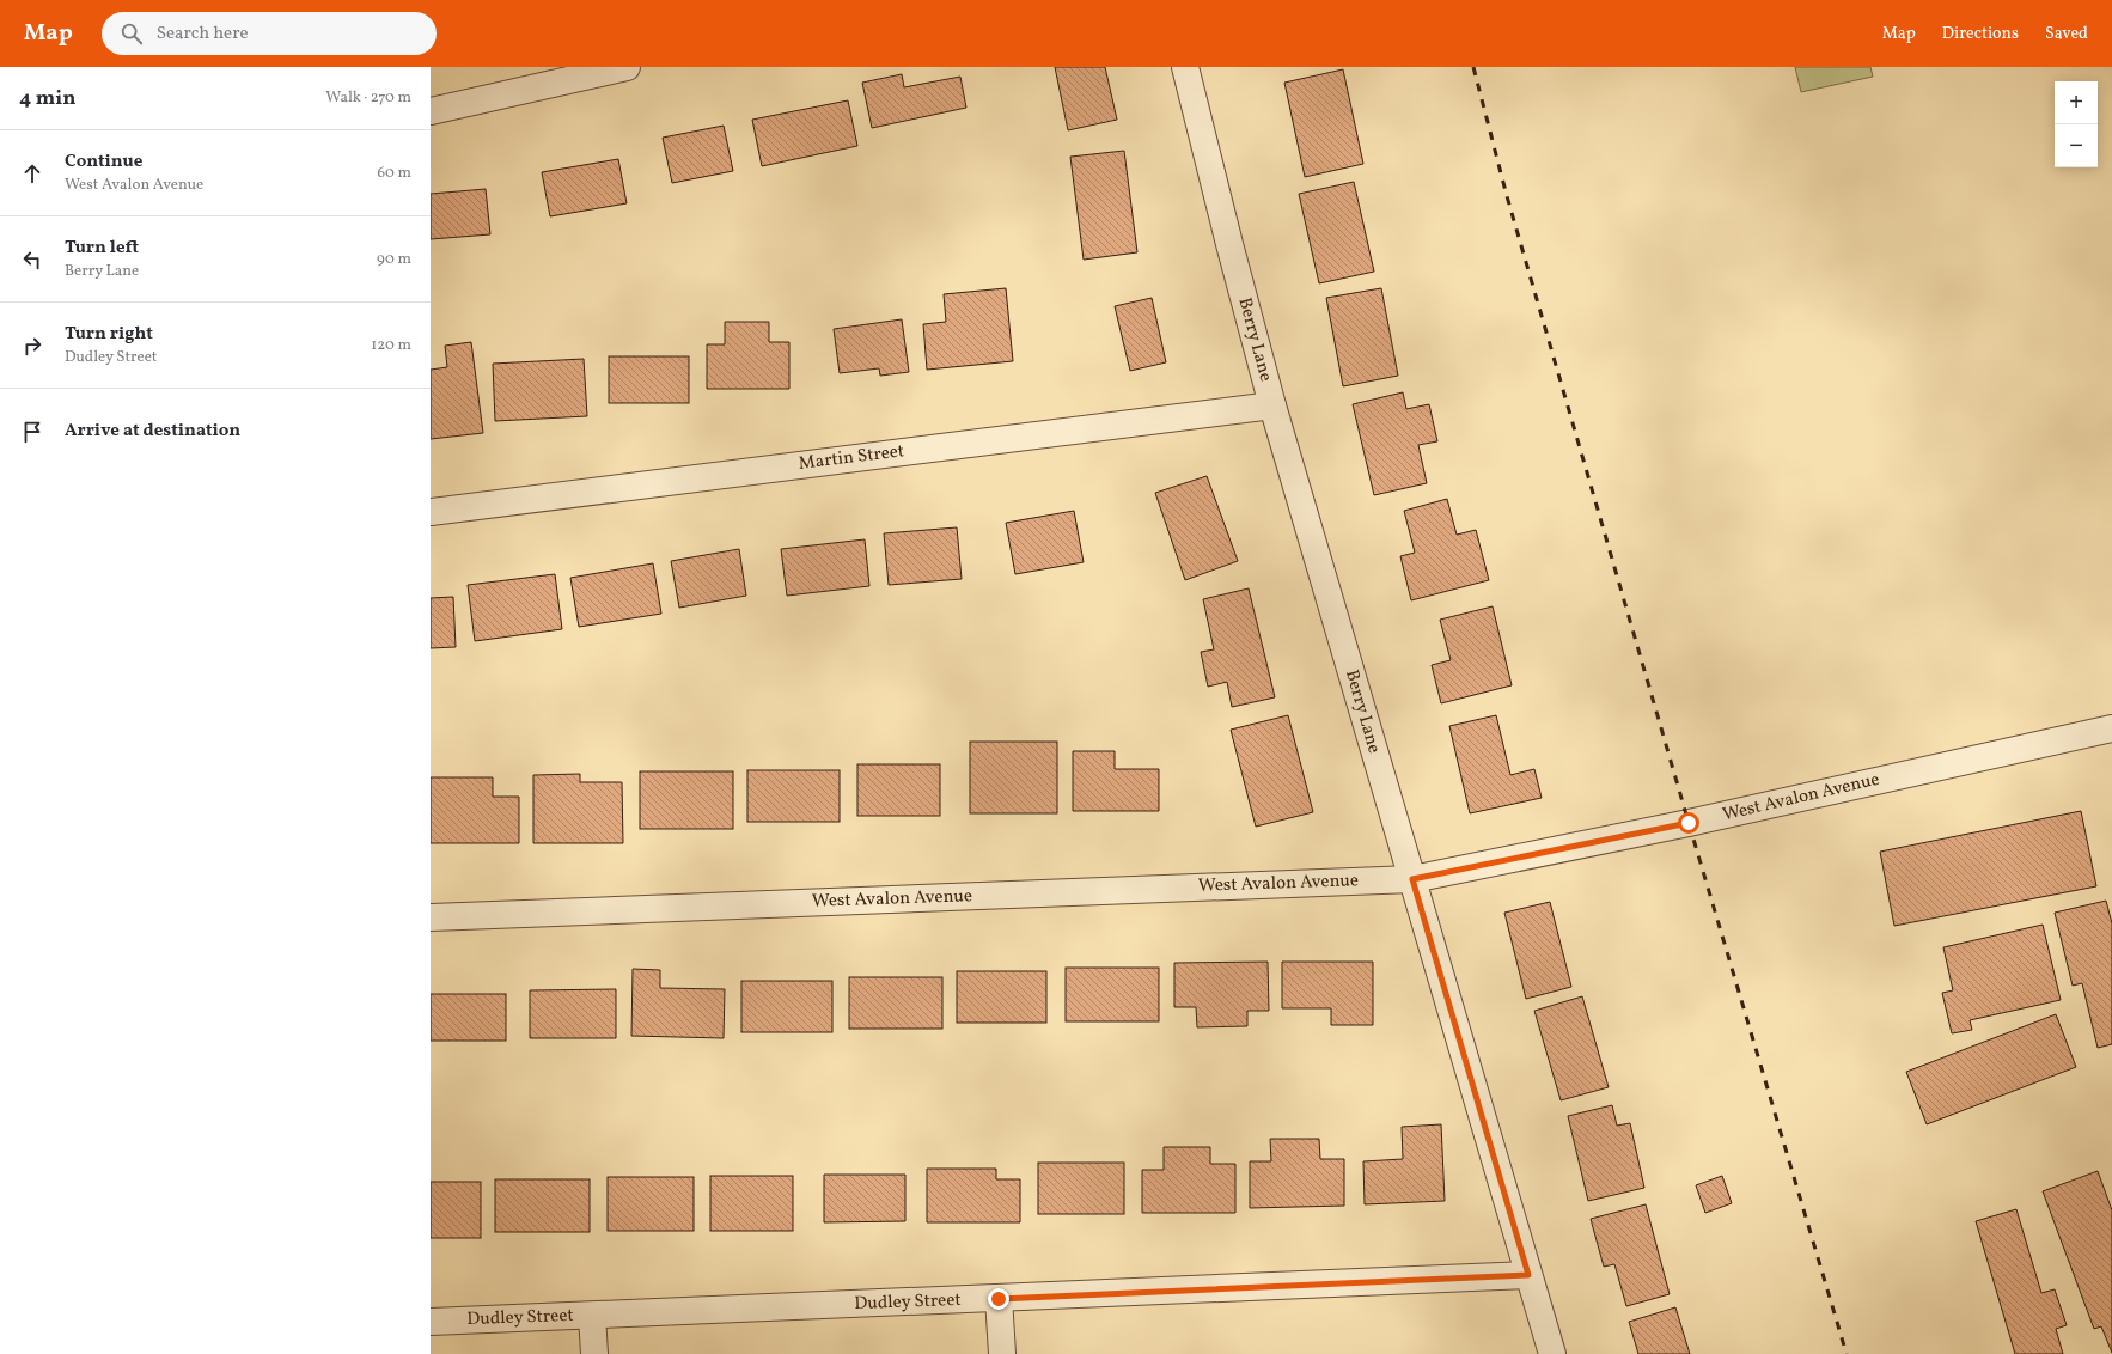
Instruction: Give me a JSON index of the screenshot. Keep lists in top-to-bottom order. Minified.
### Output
{"streets":{"street":["Berry Lane","Martin Street","West Avalon Avenue","Dudley Street"]},"crossings":[["Berry Lane","Martin Street"],["Berry Lane","West Avalon Avenue"],["Berry Lane","Dudley Street"]],"page":{"header":"Map","search":"Search here","nav":["Map","Directions","Saved"],"heading":["4 min","Walk · 270 m"],"map_buttons":["+","−"],"list":[["Continue","West Avalon Avenue","60 m"],["Turn left","Berry Lane","90 m"],["Turn right","Dudley Street","120 m"],"Arrive at destination"]}}
